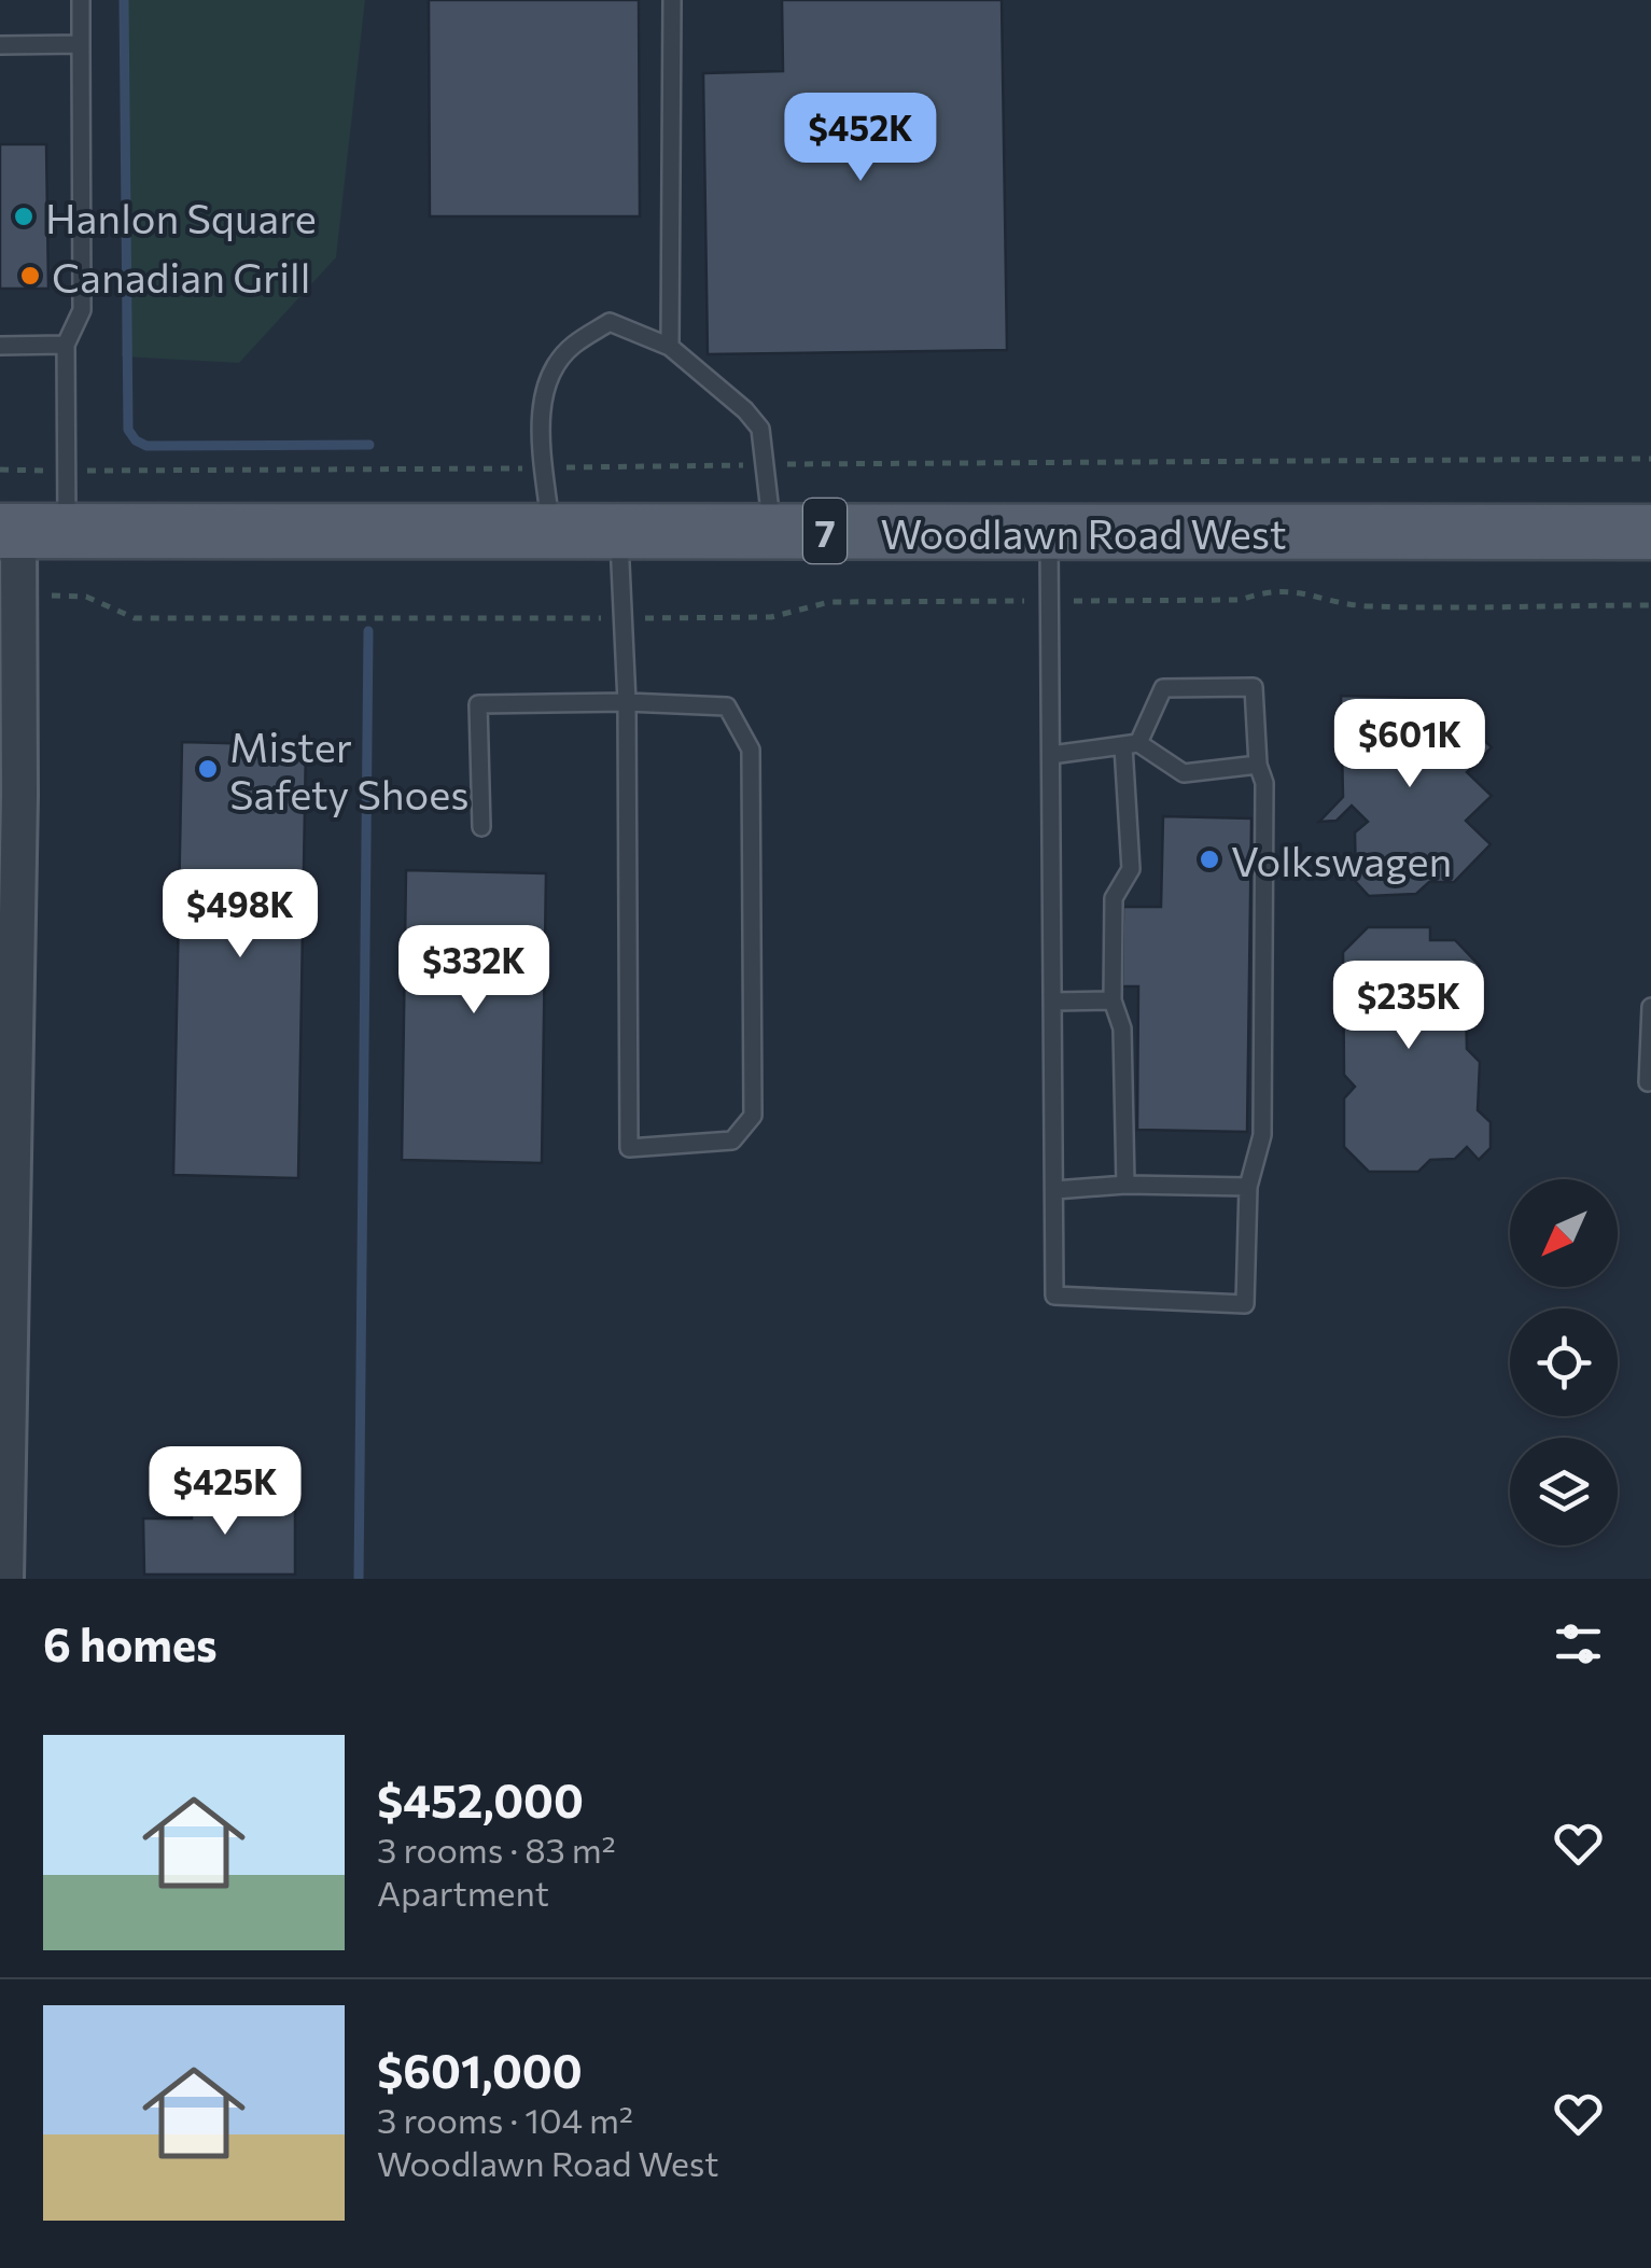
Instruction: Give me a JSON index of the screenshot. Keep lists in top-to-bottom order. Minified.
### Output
{"streets":{"main road":["7","Woodlawn Road West"]},"places":["Hanlon Square","Canadian Grill","Mister Safety Shoes","Volkswagen"],"north":"bottom left","page":{"price":["$452K","$601K","$498K","$332K","$235K","$425K"],"heading":"6 homes","list":[{"name":"$452,000","note":"3 rooms · 83 m² · Apartment"},{"name":"$601,000","note":"3 rooms · 104 m² · Woodlawn Road West"}]}}
